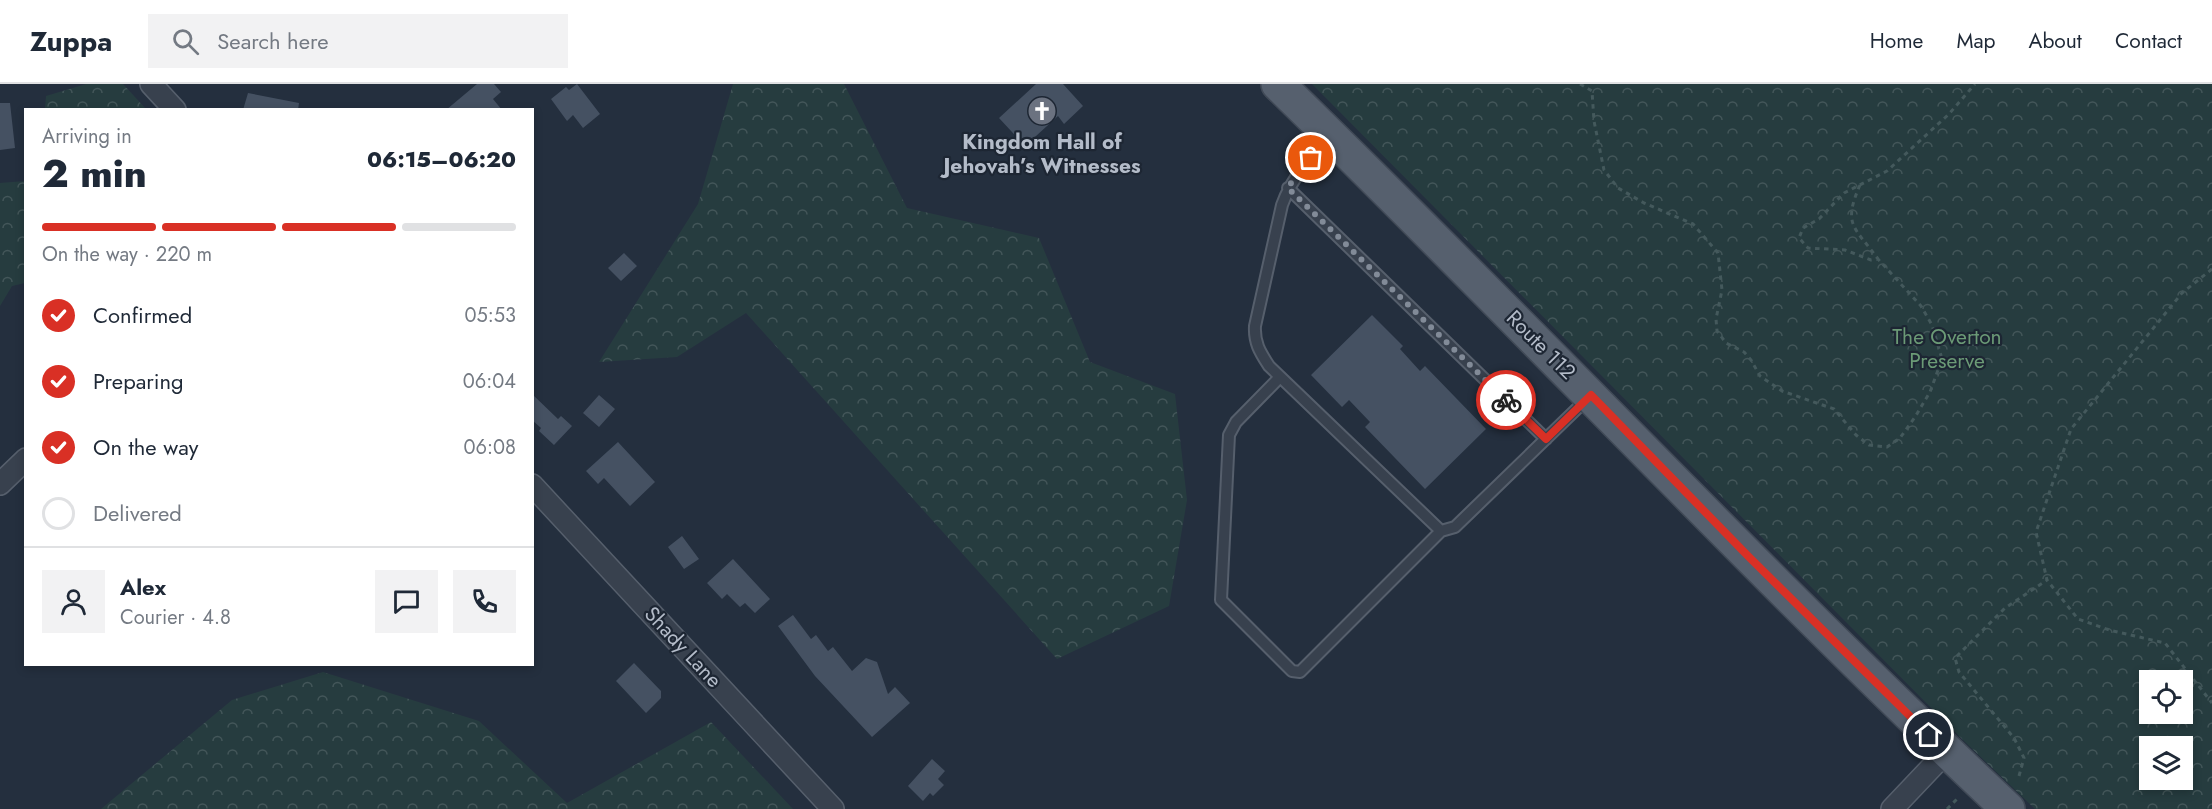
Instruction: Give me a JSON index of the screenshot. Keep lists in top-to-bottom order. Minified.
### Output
{"streets":{"main road":["Route 112"],"street":["Shady Lane"]},"parks":["The Overton Preserve"],"places":{"church":["Kingdom Hall of Jehovah’s Witnesses"]},"page":{"header":"Zuppa","search":"Search here","nav":["Home","Map","About","Contact"],"heading":["2 min","Arriving in","06:15–06:20"],"panel":["Alex","Courier · 4.8"],"bar":"On the way · 220 m","list":[["Confirmed","05:53"],["Preparing","06:04"],["On the way","06:08"],"Delivered"]}}
